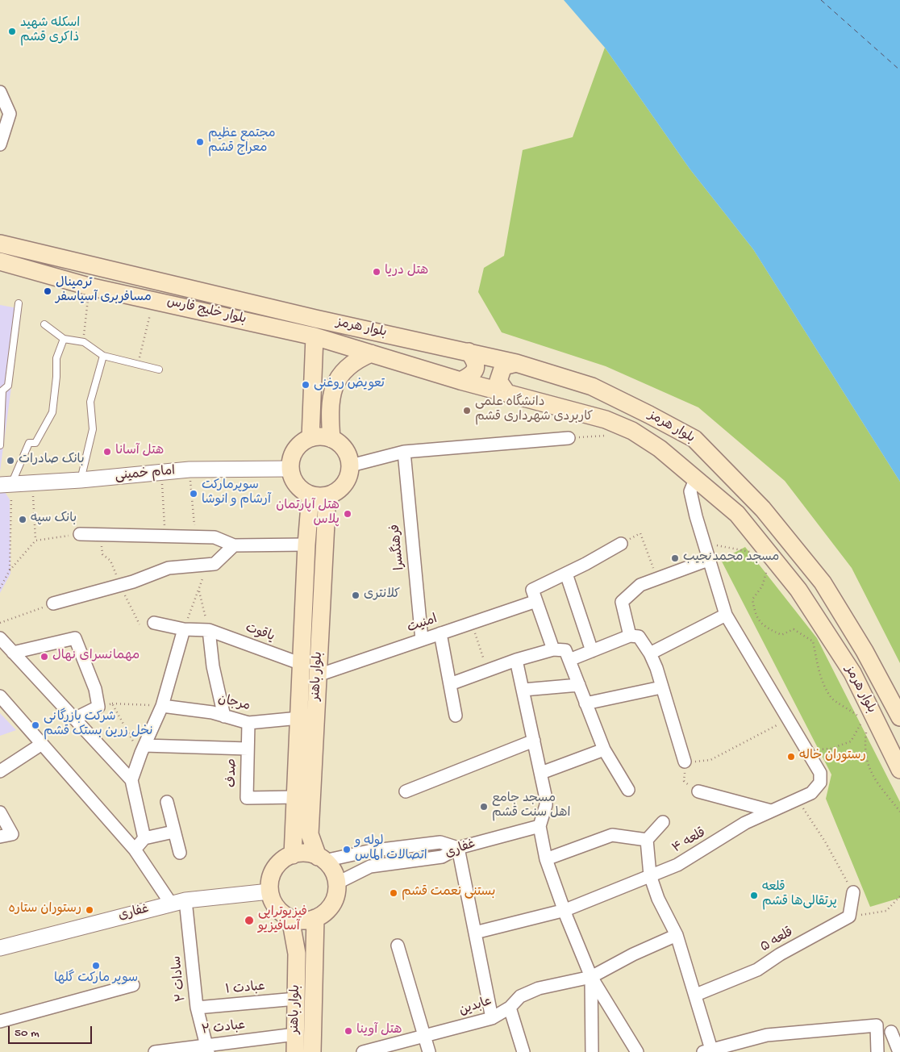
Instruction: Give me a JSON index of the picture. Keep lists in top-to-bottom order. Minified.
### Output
{"streets":{"main road":["بلوار خلیج فارس","بلوار هرمز","بلوار باهنر"],"street":["امام خمینی","فرهنگسرا","امنیت","یاقوت","مرجان","صدف","قلعه ۴","غفاری","قلعه ۵","سادات ۲","عبادت ۱","عابدین","عبادت ۲"]},"crossings":[["بلوار خلیج فارس","بلوار هرمز"],["امام خمینی","بلوار باهنر"],["فرهنگسرا","امنیت"],["امنیت","بلوار باهنر"],["یاقوت","بلوار باهنر"],["بلوار باهنر","مرجان"],["بلوار باهنر","صدف"],["بلوار باهنر","غفاری"],["بلوار باهنر","عبادت ۱"],["بلوار باهنر","عبادت ۲"],["مرجان","صدف"],["غفاری","سادات ۲"],["سادات ۲","عبادت ۱"],["سادات ۲","عبادت ۲"]],"places":["اسکله شهید ذاکری قشم","مجتمع عظیم معراج قشم","هتل دریا","ترمینال مسافربری آسیاسفر","تعویض روغنی","دانشگاه علمی کاربردی شهرداری قشم","هتل آسانا","بانک صادرات","سوپرمارکت آرشام و انوشا","هتل آپارتمان پلاس","بانک سپه","مسجد محمدنجیب","کلانتری","مهمانسرای نهال","شرکت بازرگانی نخل زرین بستک قشم","رستوران خاله","مسجد جامع اهل سنت قشم","لوله و اتصالات الماس","بستنی نعمت قشم","قلعه پرتقالی‌ها قشم","رستوران ستاره","فیزیوتراپی آسافیزیو","سوپر مارکت گلها","هتل آوینا"],"scale_bar":"50 m"}
